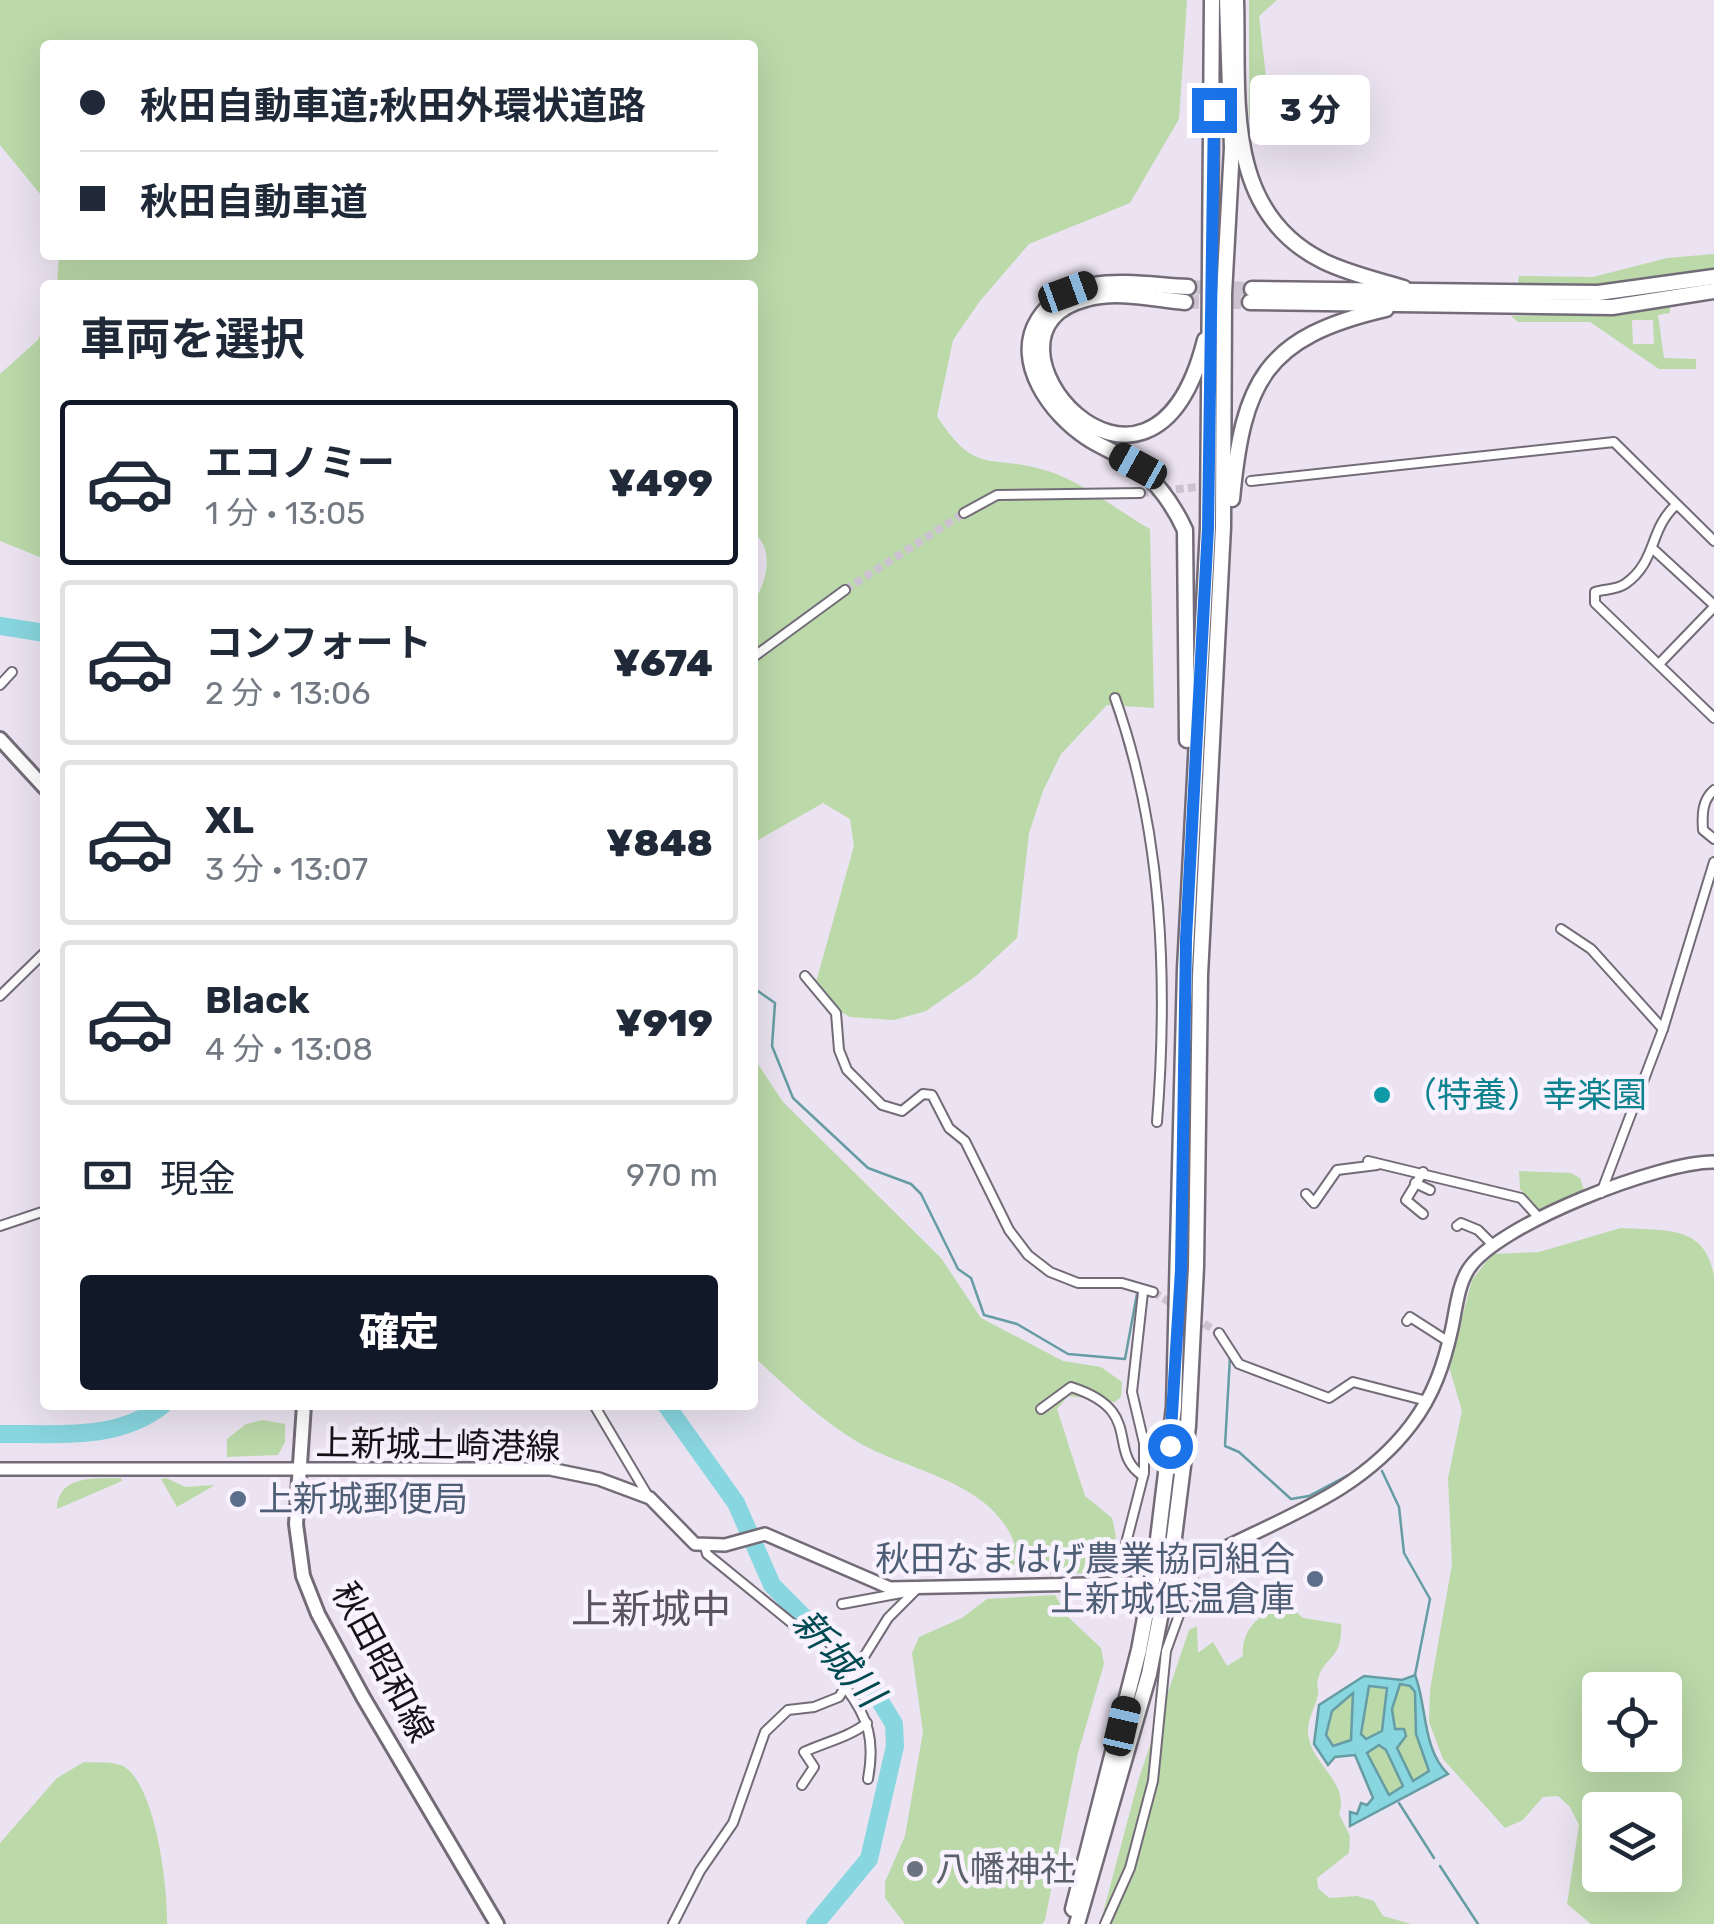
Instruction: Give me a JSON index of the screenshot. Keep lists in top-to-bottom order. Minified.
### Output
{"streets":{"main road":["上新城土崎港線","秋田昭和線"]},"crossings":[["上新城土崎港線","秋田昭和線"]],"districts":["上新城中"],"water":["新城川"],"places":["（特養）幸楽園","上新城郵便局","秋田なまはげ農業協同組合 上新城低温倉庫","八幡神社"],"page":{"banner":["秋田自動車道;秋田外環状道路","秋田自動車道"],"bubble":"3 分","heading":"車両を選択","list":[{"name":"エコノミー","note":"1 分 · 13:05","value":"¥499"},{"name":"コンフォート","note":"2 分 · 13:06","value":"¥674"},{"name":"XL","note":"3 分 · 13:07","value":"¥848"},{"name":"Black","note":"4 分 · 13:08","value":"¥919"}],"pay":["現金","970 m"],"buttons":"確定"}}
